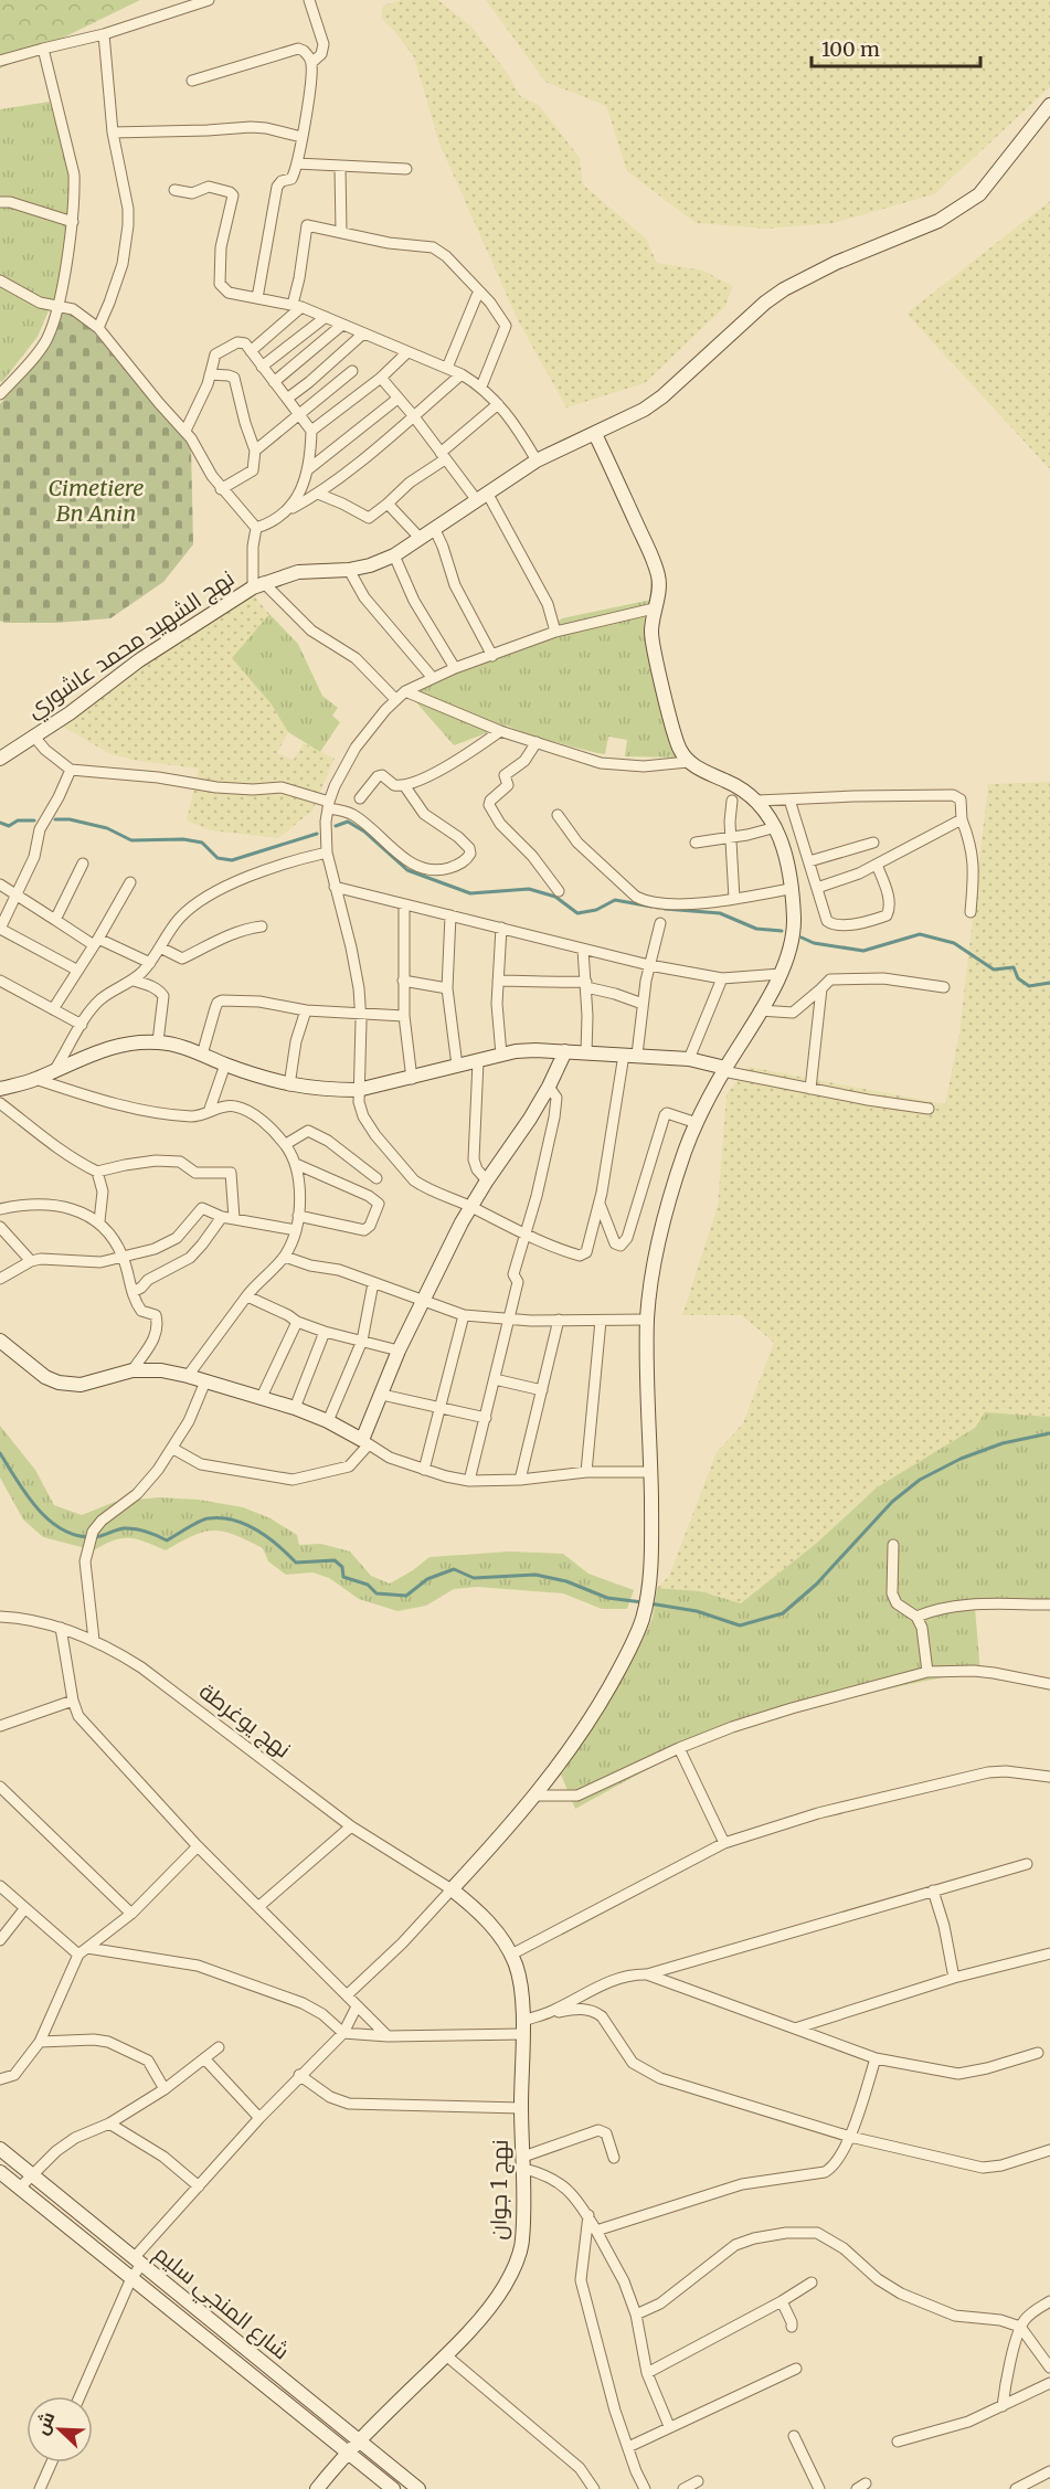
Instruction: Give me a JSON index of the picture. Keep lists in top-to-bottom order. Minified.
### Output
{"streets":{"street":["نهج الشهيد محمد عاشوري","نهج يوغرطة","نهج 1 جوان","شارع المنجي سليم"]},"crossings":[["نهج يوغرطة","نهج 1 جوان"],["نهج 1 جوان","شارع المنجي سليم"]],"parks":["Cimetiere Bn Anin"],"scale_bar":"100 m","north":"top left"}
